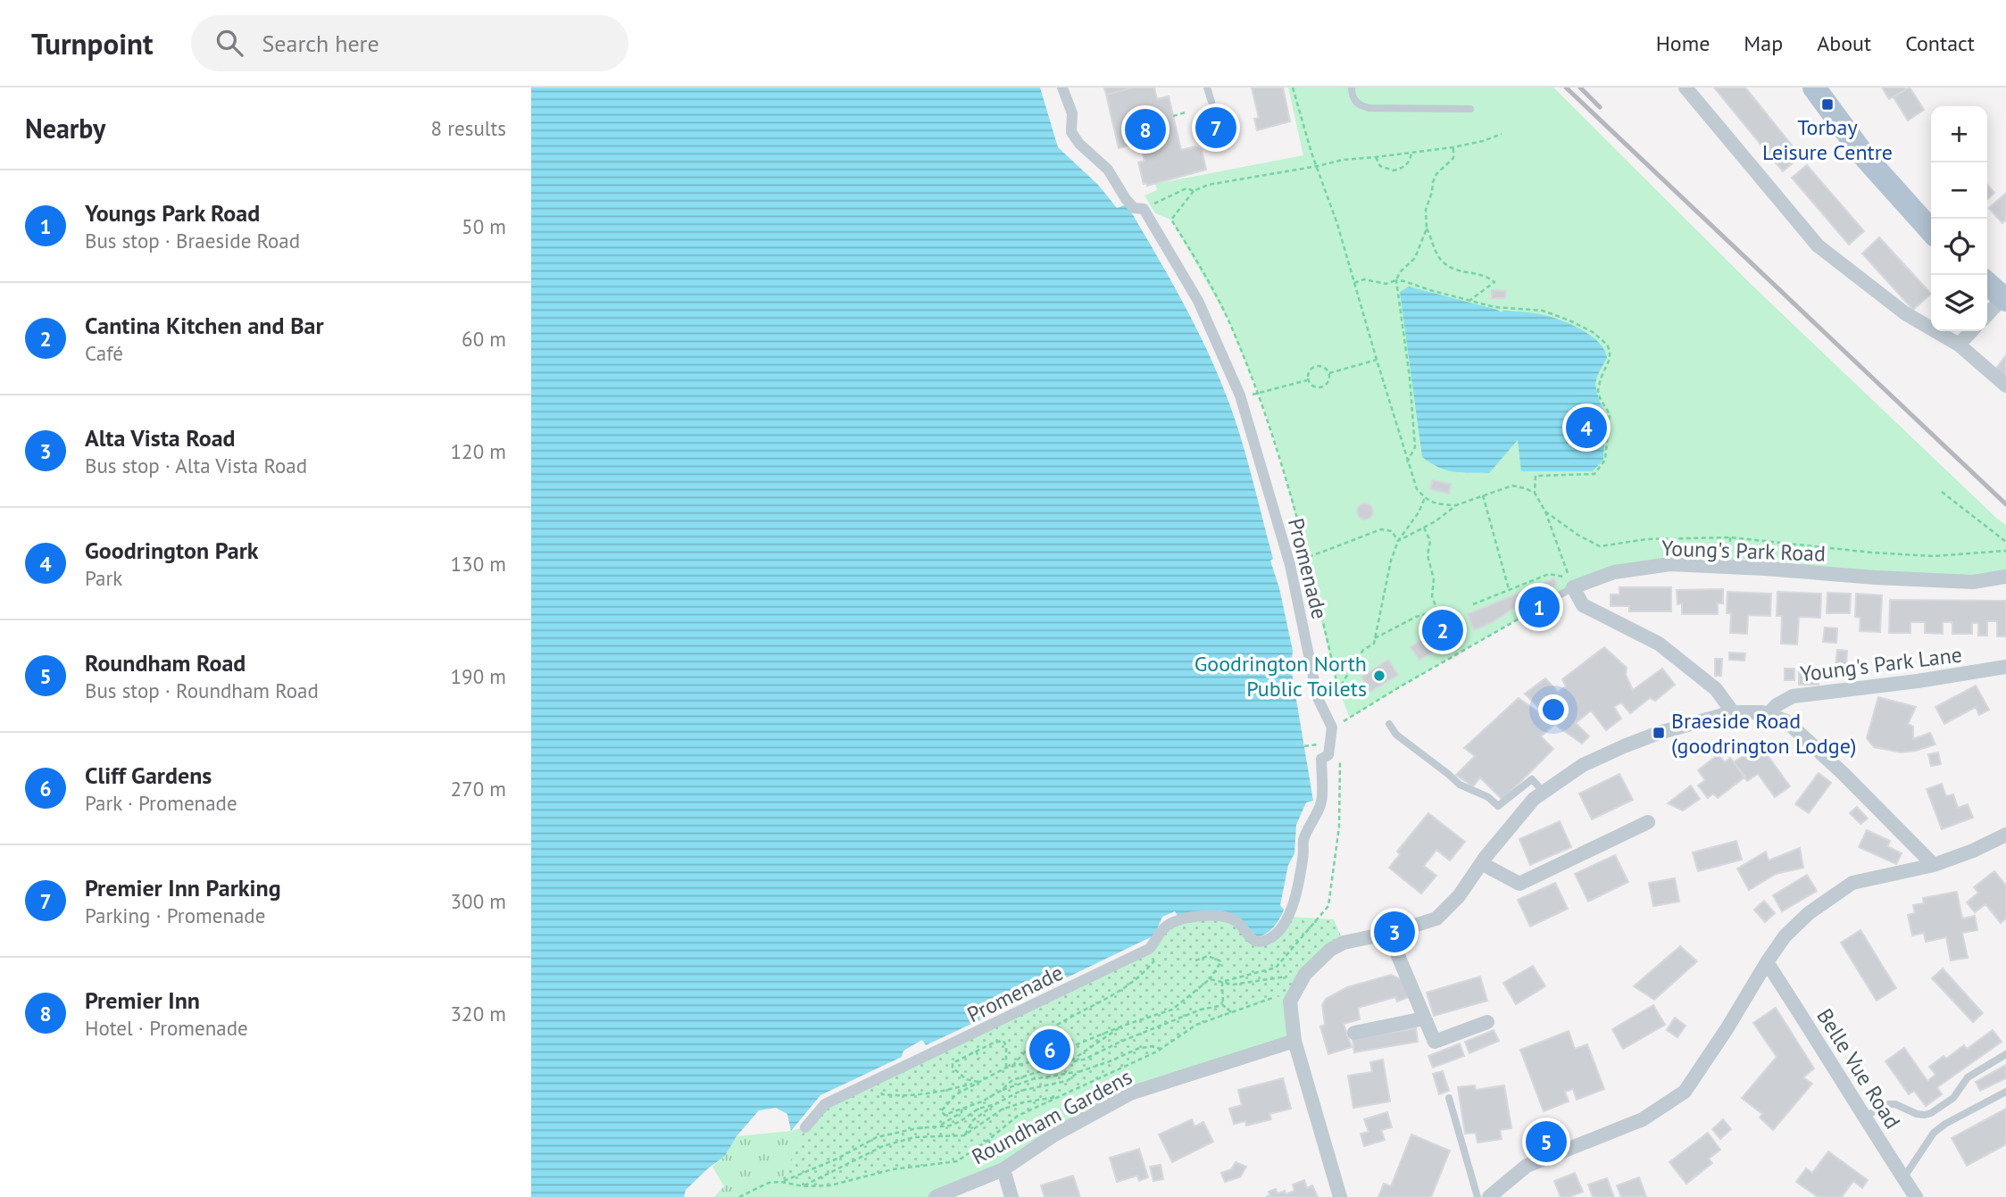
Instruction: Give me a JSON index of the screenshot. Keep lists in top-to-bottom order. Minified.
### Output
{"streets":{"street":["Young's Park Road","Promenade","Young's Park Lane","Belle Vue Road","Roundham Gardens"]},"places":{"transit":["Torbay Leisure Centre","Braeside Road (goodrington Lodge)"],"other":["Goodrington North Public Toilets"]},"page":{"header":"Turnpoint","search":"Search here","nav":["Home","Map","About","Contact"],"heading":["Nearby","8 results"],"pins":["7","8","4","1","2","3","6","5"],"map_buttons":["+","−"],"list":[{"mark":"1","name":"Youngs Park Road","note":"Bus stop · Braeside Road","value":"50 m"},{"mark":"2","name":"Cantina Kitchen and Bar","note":"Café","value":"60 m"},{"mark":"3","name":"Alta Vista Road","note":"Bus stop · Alta Vista Road","value":"120 m"},{"mark":"4","name":"Goodrington Park","note":"Park","value":"130 m"},{"mark":"5","name":"Roundham Road","note":"Bus stop · Roundham Road","value":"190 m"},{"mark":"6","name":"Cliff Gardens","note":"Park · Promenade","value":"270 m"},{"mark":"7","name":"Premier Inn Parking","note":"Parking · Promenade","value":"300 m"},{"mark":"8","name":"Premier Inn","note":"Hotel · Promenade","value":"320 m"}]}}
